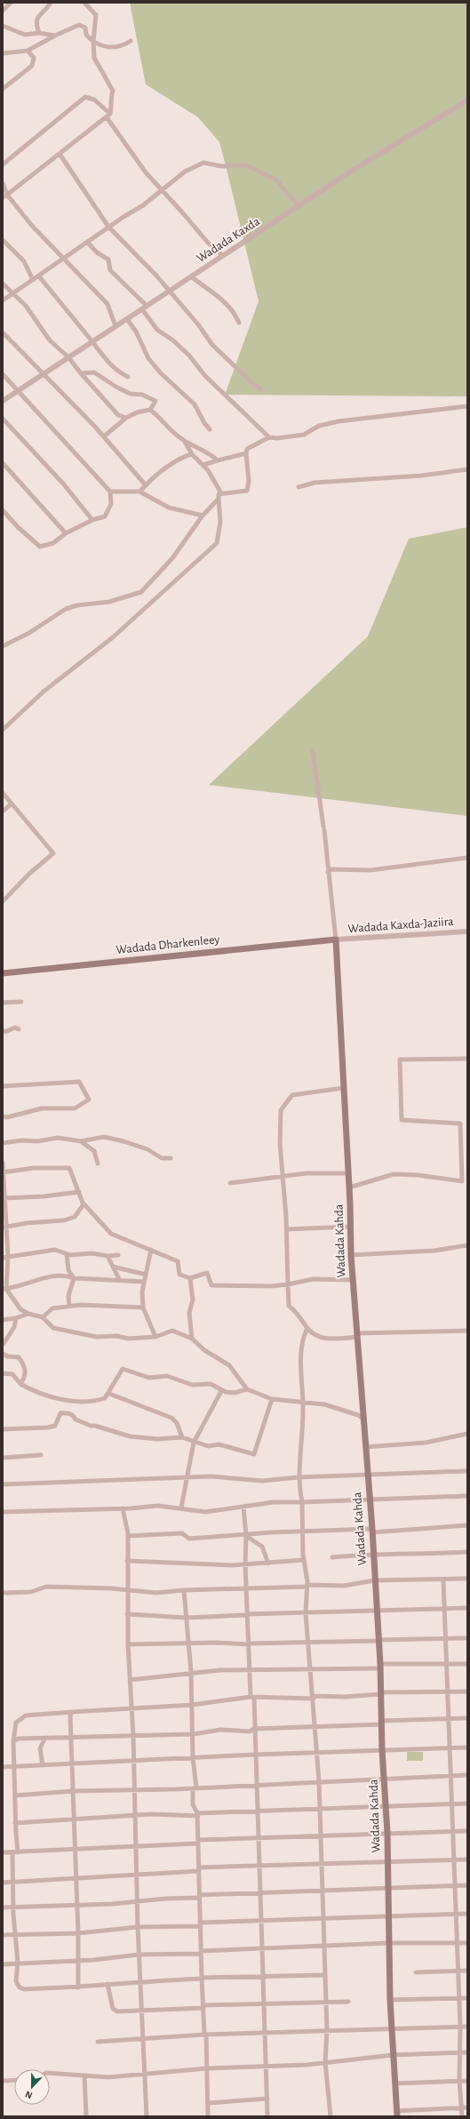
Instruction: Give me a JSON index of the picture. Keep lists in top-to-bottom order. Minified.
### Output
{"streets":{"main road":["Wadada Dharkenleey","Wadada Kahda"],"street":["Wadada Kaxda","Wadada Kaxda-Jaziira"]},"crossings":[["Wadada Kaxda-Jaziira","Wadada Dharkenleey"],["Wadada Kaxda-Jaziira","Wadada Kahda"],["Wadada Dharkenleey","Wadada Kahda"]],"north":"bottom"}
